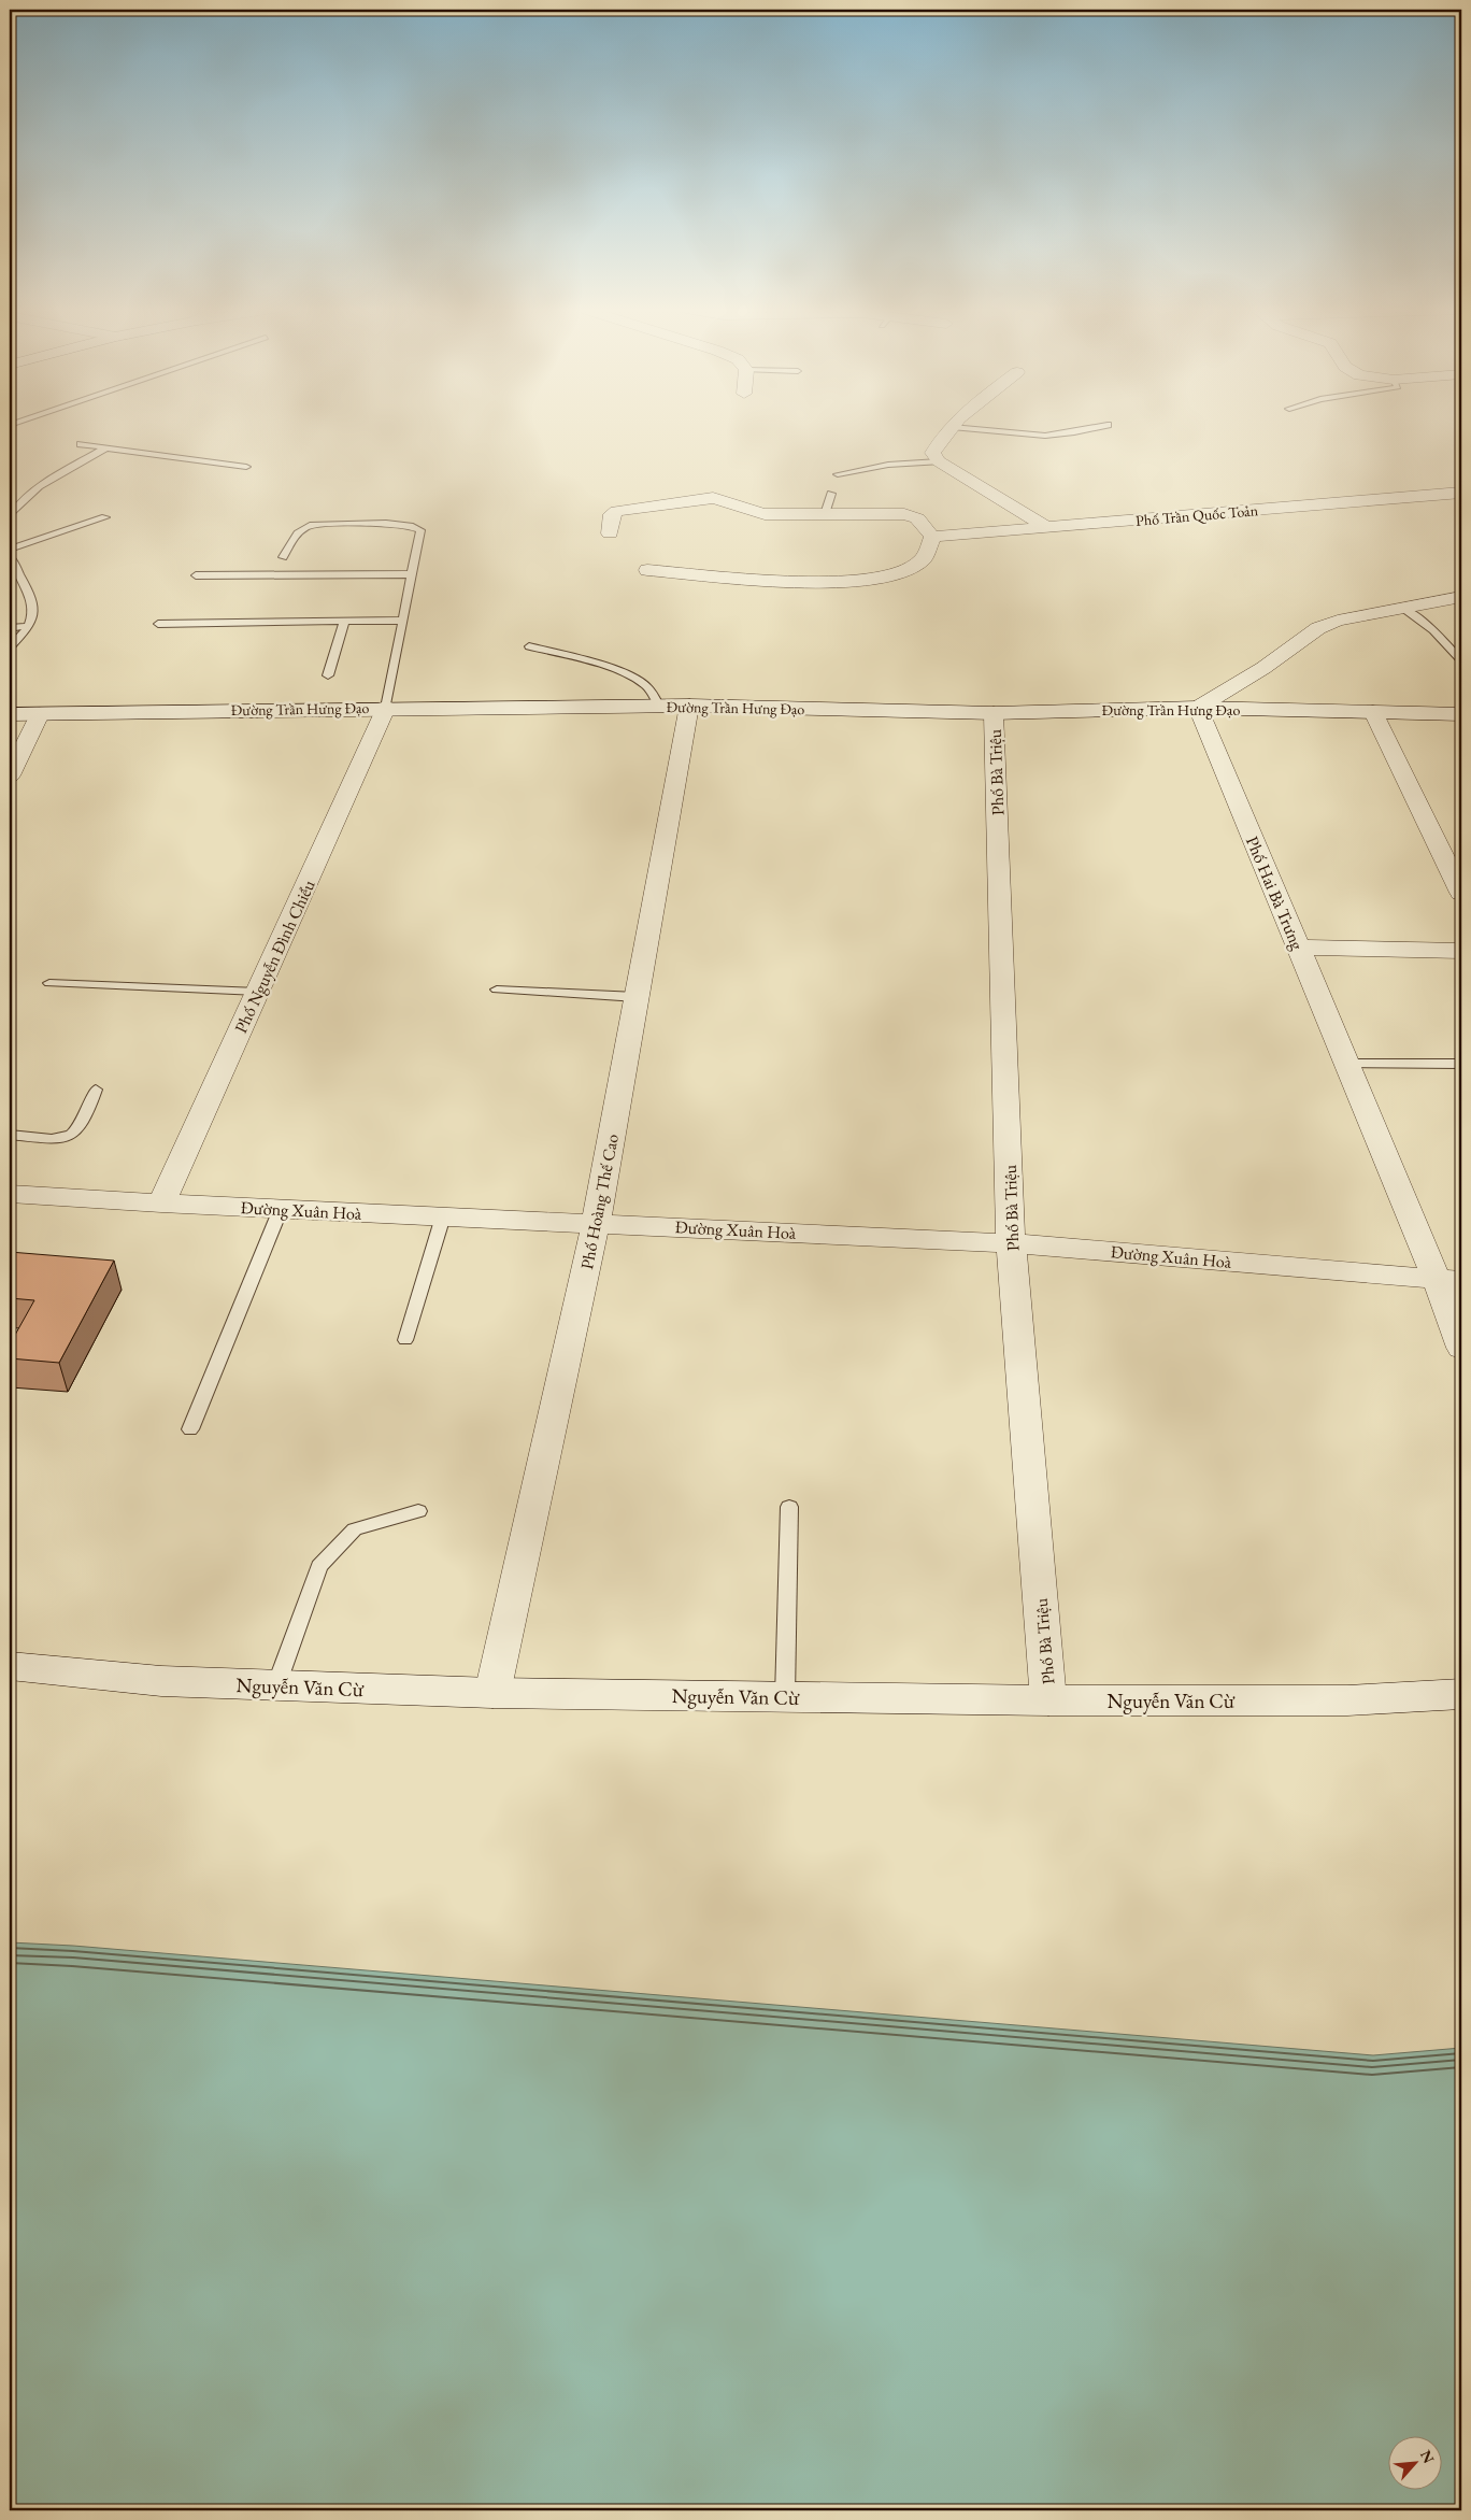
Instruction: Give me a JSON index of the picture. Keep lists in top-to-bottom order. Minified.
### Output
{"streets":{"street":["Phố Trần Quốc Toản","Đường Trần Hưng Đạo","Phố Bà Triệu","Phố Hai Bà Trưng","Phố Nguyễn Đình Chiểu","Phố Hoàng Thế Cao","Đường Xuân Hoà","Nguyễn Văn Cừ"]},"crossings":[["Đường Trần Hưng Đạo","Phố Bà Triệu"],["Đường Trần Hưng Đạo","Phố Hai Bà Trưng"],["Đường Trần Hưng Đạo","Phố Nguyễn Đình Chiểu"],["Đường Trần Hưng Đạo","Phố Hoàng Thế Cao"],["Phố Bà Triệu","Đường Xuân Hoà"],["Phố Bà Triệu","Nguyễn Văn Cừ"],["Phố Hai Bà Trưng","Đường Xuân Hoà"],["Phố Nguyễn Đình Chiểu","Đường Xuân Hoà"],["Phố Hoàng Thế Cao","Đường Xuân Hoà"],["Phố Hoàng Thế Cao","Nguyễn Văn Cừ"]],"north":"top right"}
